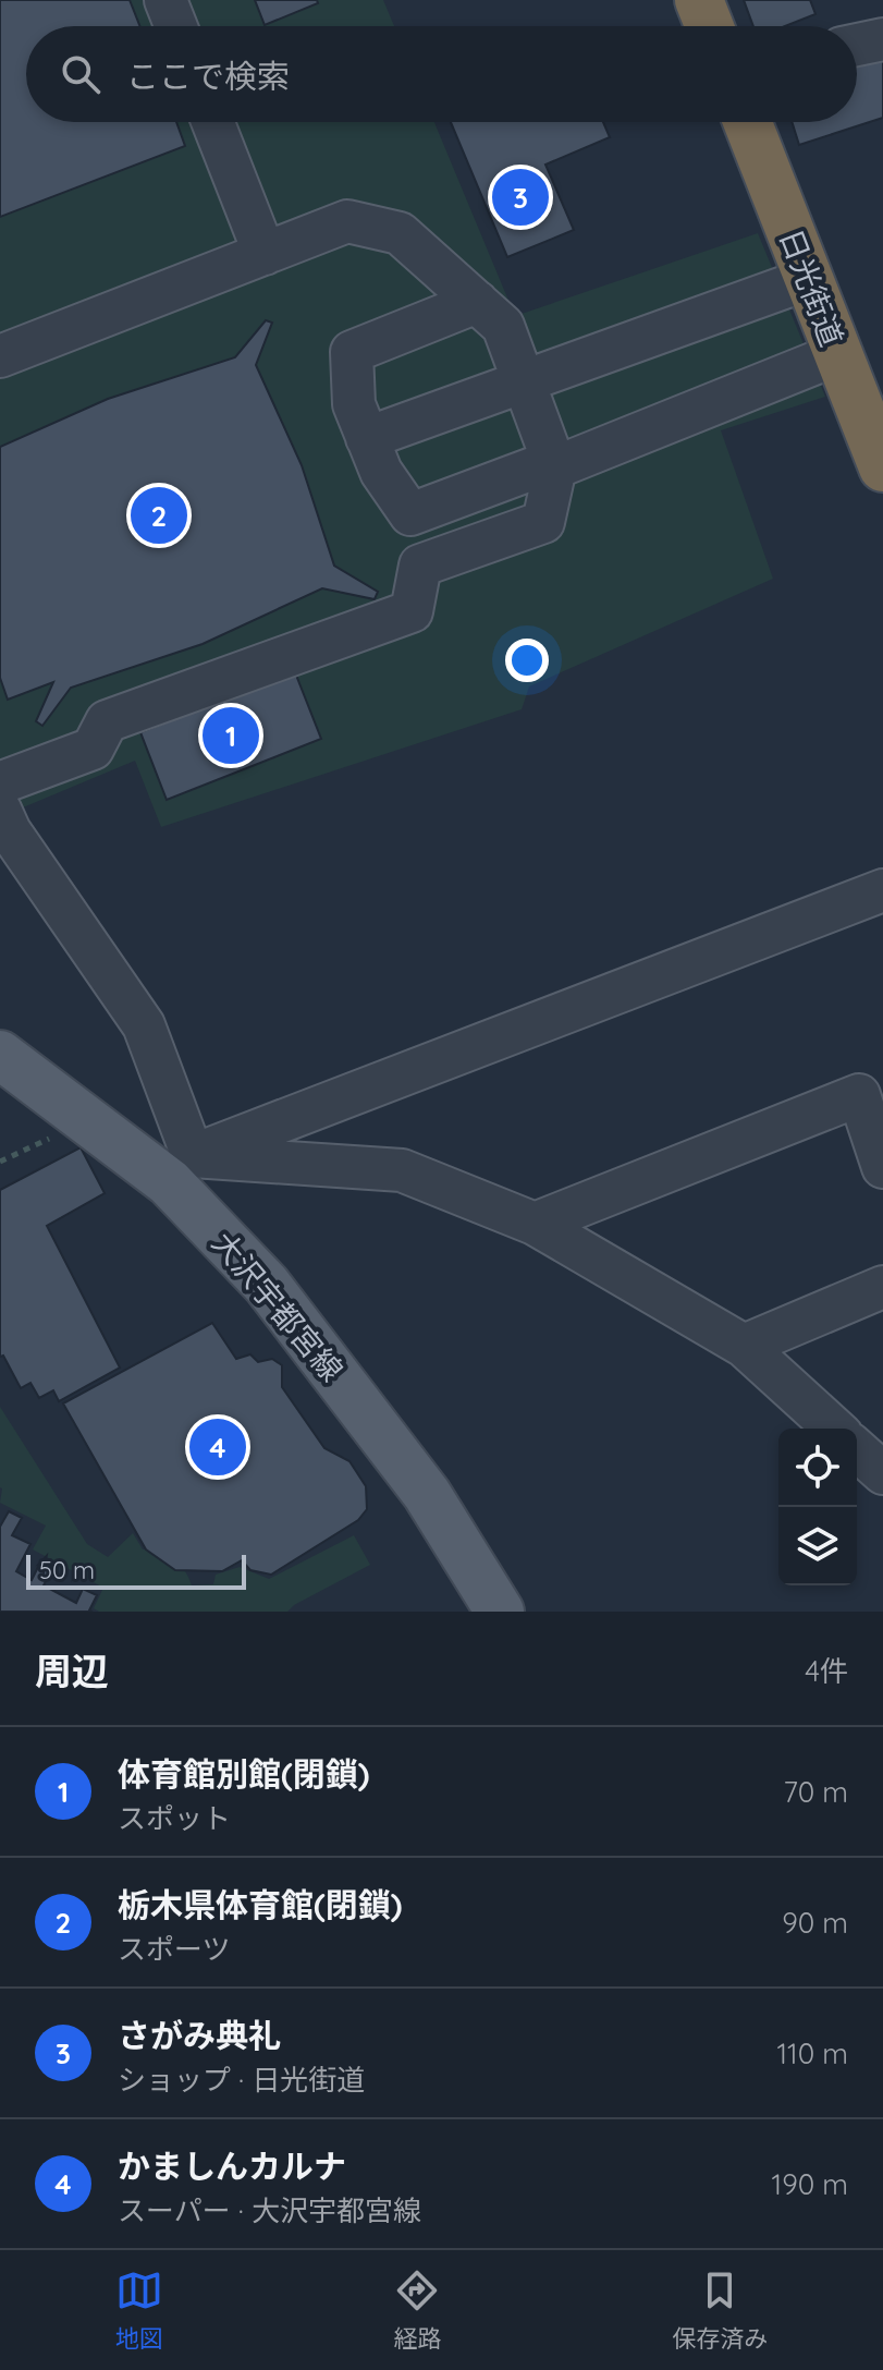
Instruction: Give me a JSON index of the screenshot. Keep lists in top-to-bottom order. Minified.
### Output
{"streets":{"highway":["日光街道"],"main road":["大沢宇都宮線"]},"scale_bar":"50 m","page":{"search":"ここで検索","pins":["3","2","1","4"],"scale":"50 m","heading":["周辺","4件"],"list":[{"mark":"1","name":"体育館別館(閉鎖)","note":"スポット","value":"70 m"},{"mark":"2","name":"栃木県体育館(閉鎖)","note":"スポーツ","value":"90 m"},{"mark":"3","name":"さがみ典礼","note":"ショップ · 日光街道","value":"110 m"},{"mark":"4","name":"かましんカルナ","note":"スーパー · 大沢宇都宮線","value":"190 m"}],"nav":["地図","経路","保存済み"]}}
